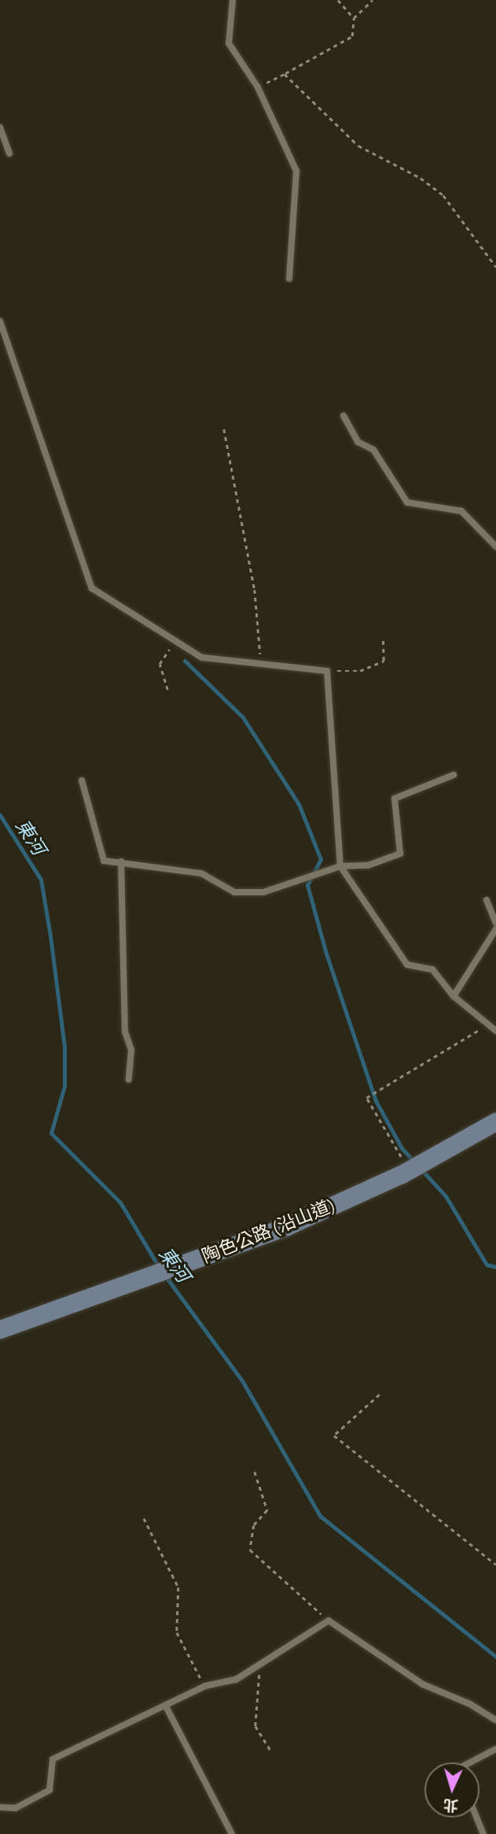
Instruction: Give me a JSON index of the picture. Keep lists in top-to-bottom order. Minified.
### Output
{"streets":{"main road":["陶色公路 (沿山道)"]},"water":["東河"],"north":"bottom"}
